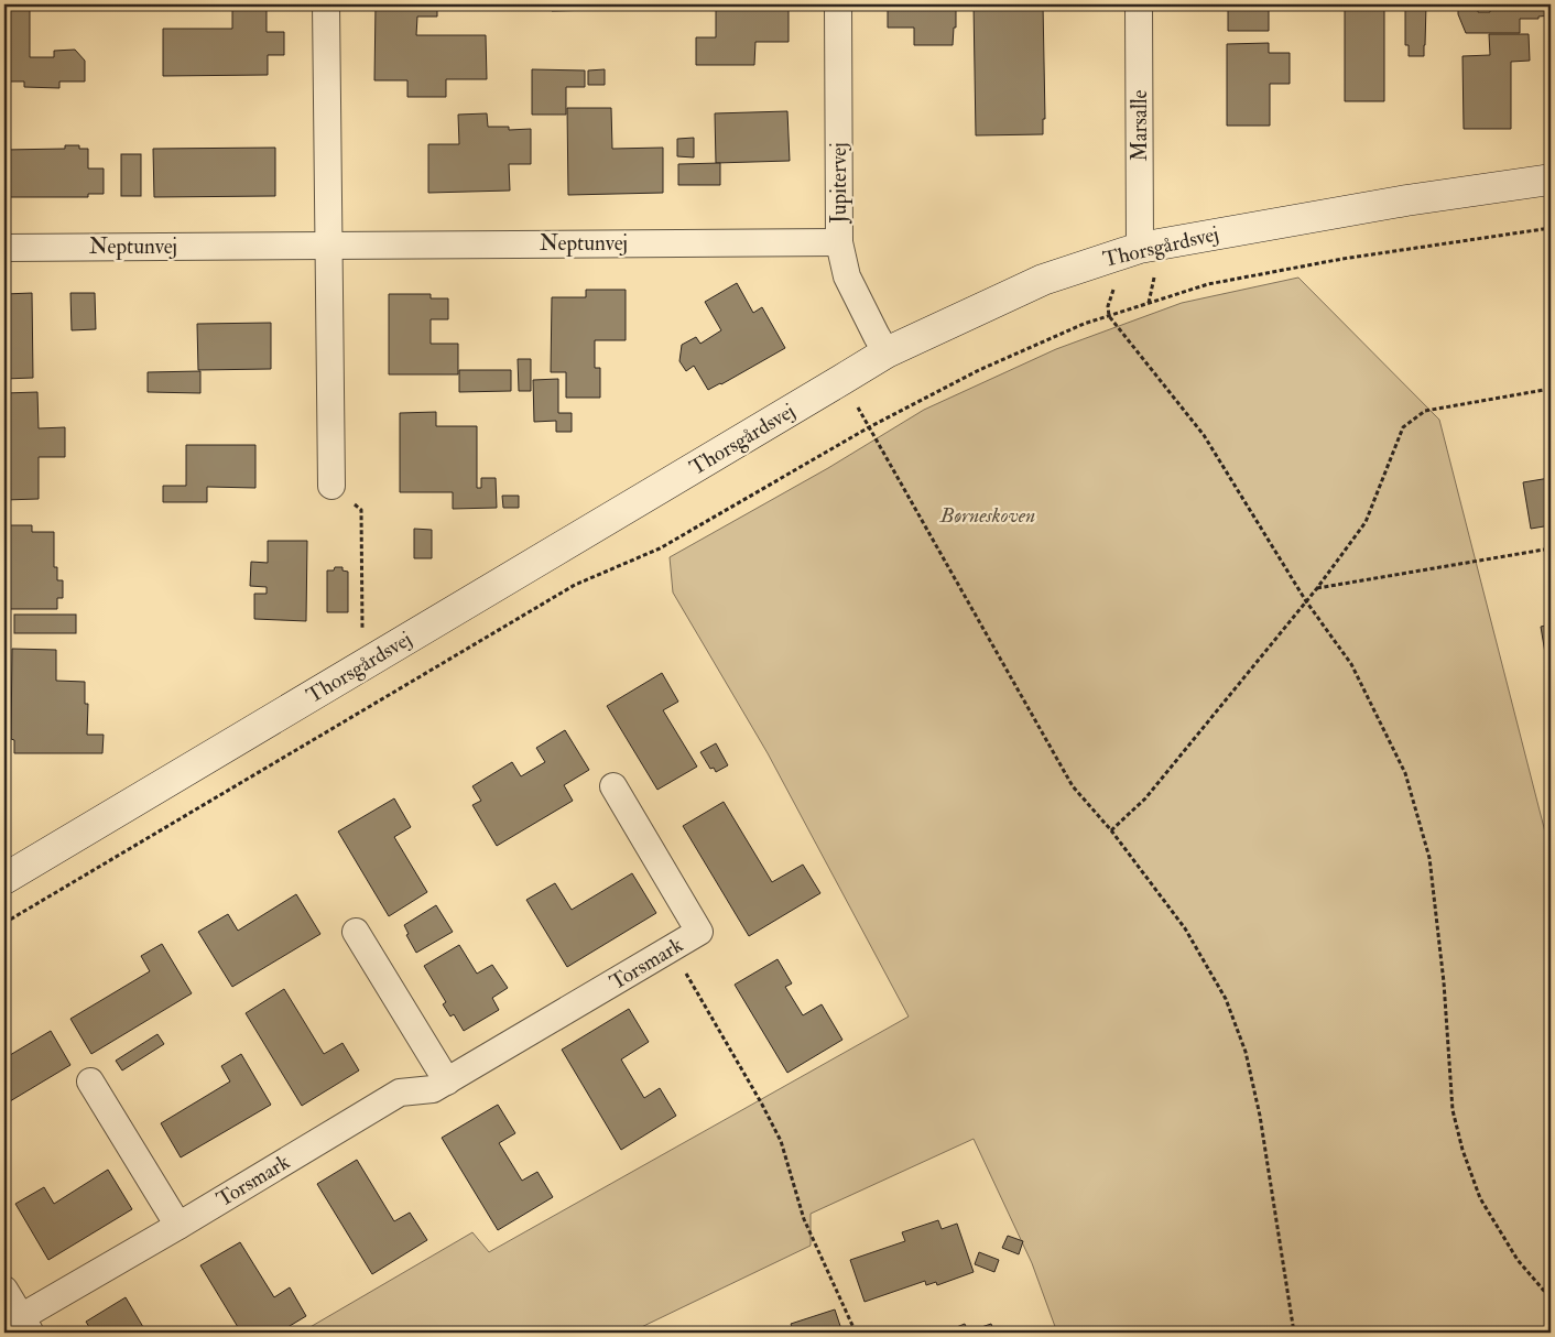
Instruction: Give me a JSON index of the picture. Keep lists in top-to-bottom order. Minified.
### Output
{"streets":{"street":["Marsalle","Jupitervej","Neptunvej","Thorsgårdsvej","Torsmark"]},"crossings":[["Marsalle","Thorsgårdsvej"],["Jupitervej","Neptunvej"],["Jupitervej","Thorsgårdsvej"]],"parks":["Børneskoven"]}
